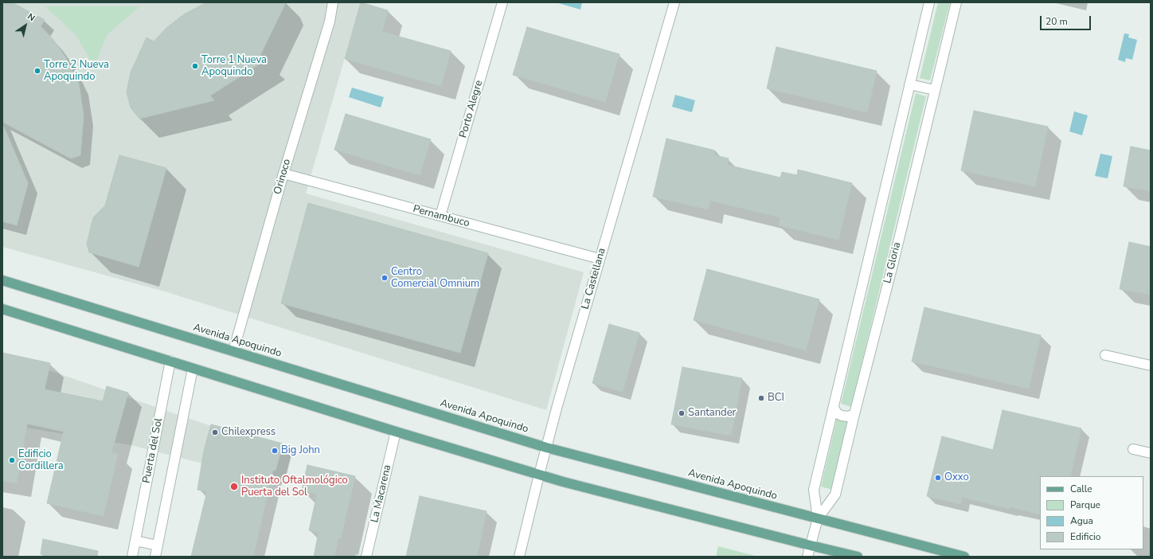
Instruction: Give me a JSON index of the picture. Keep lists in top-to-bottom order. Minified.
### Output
{"streets":{"main road":["Avenida Apoquindo"],"street":["Porto Alegre","Orinoco","Pernambuco","La Gloria","La Castellana","Puerta del Sol","La Macarena"]},"crossings":[["Porto Alegre","Pernambuco"],["Orinoco","Pernambuco"],["Orinoco","Avenida Apoquindo"],["Pernambuco","La Castellana"],["La Gloria","Avenida Apoquindo"],["La Castellana","Avenida Apoquindo"]],"places":["Torre 1 Nueva Apoquindo","Torre 2 Nueva Apoquindo","Centro Comercial Omnium","BCI","Santander","Chilexpress","Big John","Edificio Cordillera","Oxxo","Instituto Oftalmológico Puerta del Sol"],"legend":["Calle","Parque","Agua","Edificio"],"scale_bar":"20 m","north":"top right"}
